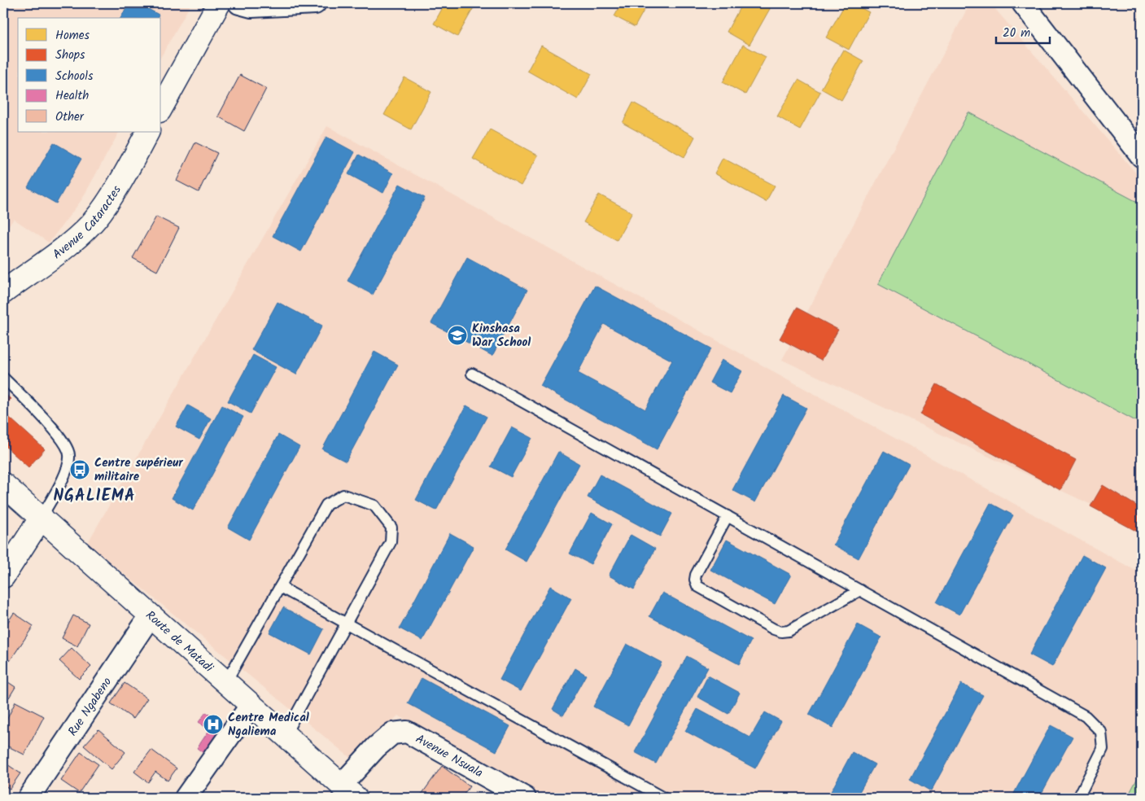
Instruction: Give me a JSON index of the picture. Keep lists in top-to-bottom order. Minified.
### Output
{"streets":{"main road":["Avenue Cataractes","Route de Matadi"],"street":["Rue Ngabeno","Avenue Nsuala"]},"crossings":[["Route de Matadi","Rue Ngabeno"],["Route de Matadi","Avenue Nsuala"]],"districts":["NGALIEMA"],"places":{"school or university":["Kinshasa War School"],"bus stop":["Centre supérieur militaire"],"hospital":["Centre Medical Ngaliema"]},"legend":["Homes","Shops","Schools","Health","Other"],"scale_bar":"20 m"}
